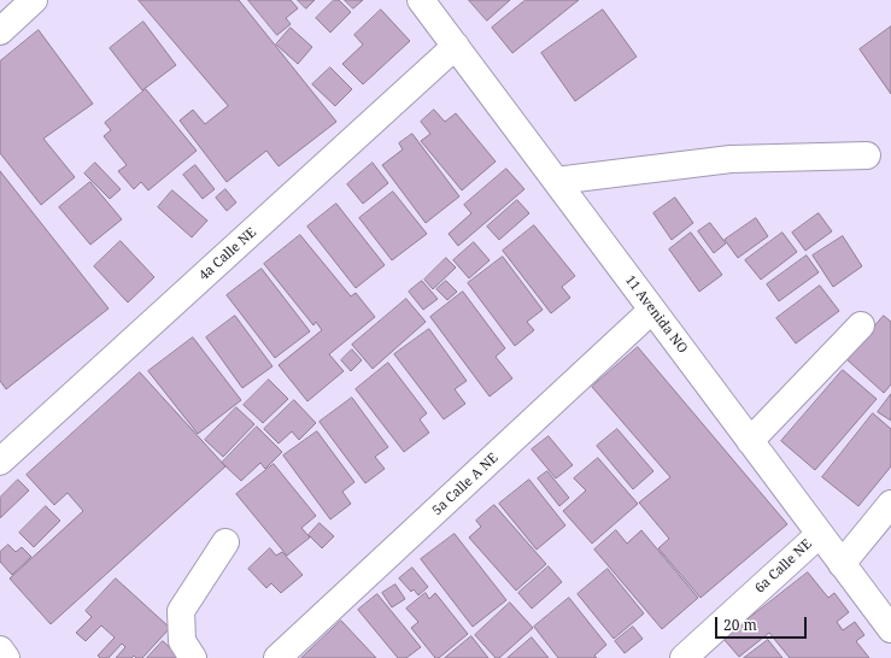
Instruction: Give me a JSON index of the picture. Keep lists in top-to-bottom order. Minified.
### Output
{"streets":{"street":["4a Calle NE","11 Avenida NO","5a Calle A NE","6a Calle NE"]},"crossings":[["4a Calle NE","11 Avenida NO"],["11 Avenida NO","5a Calle A NE"],["11 Avenida NO","6a Calle NE"]],"scale_bar":"20 m"}
